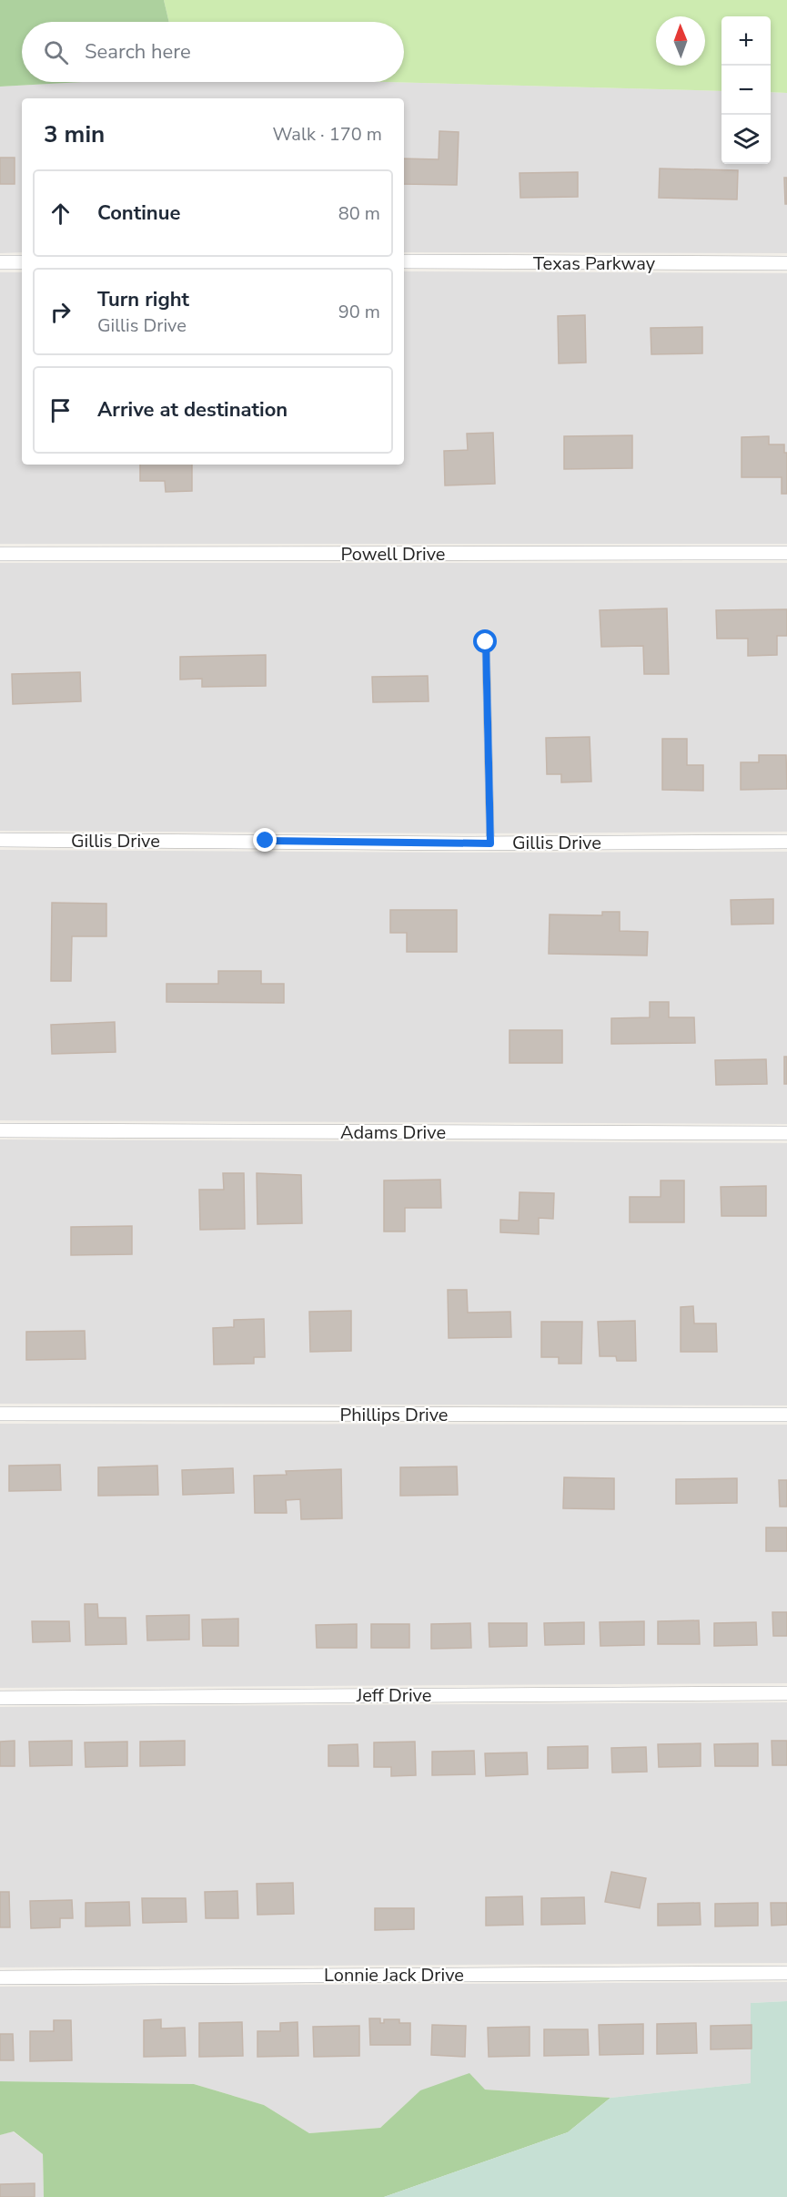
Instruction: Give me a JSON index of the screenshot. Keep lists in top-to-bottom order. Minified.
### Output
{"streets":{"street":["Texas Parkway","Powell Drive","Gillis Drive","Adams Drive","Phillips Drive","Jeff Drive","Lonnie Jack Drive"]},"north":"top","page":{"map_buttons":["+","−"],"search":"Search here","heading":["3 min","Walk · 170 m"],"list":[["Continue","80 m"],["Turn right","Gillis Drive","90 m"],"Arrive at destination"]}}
